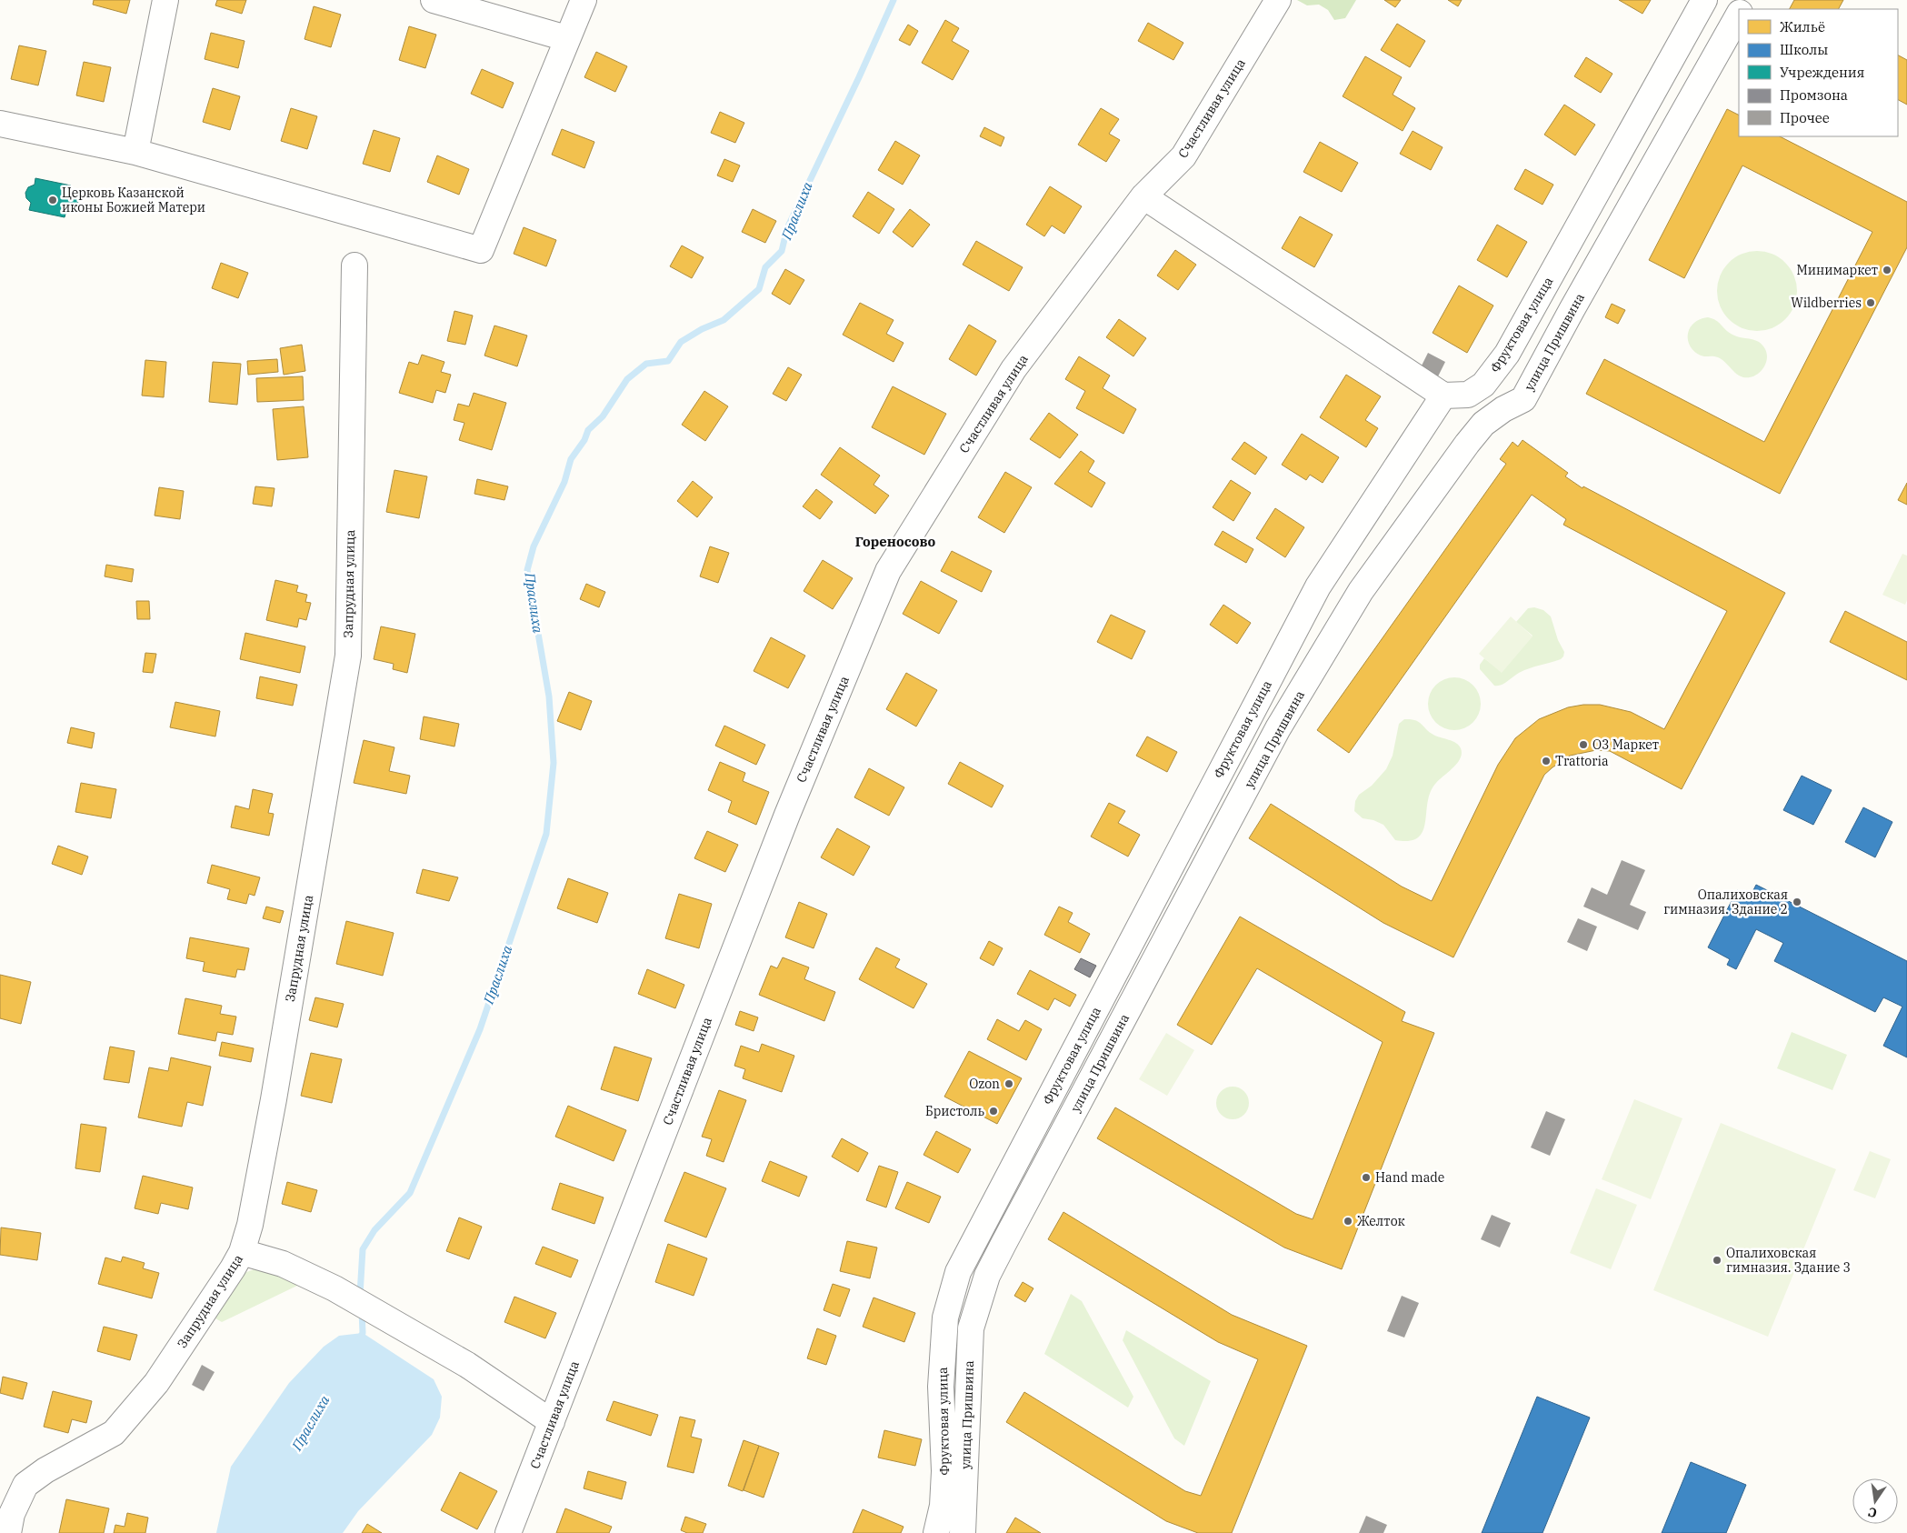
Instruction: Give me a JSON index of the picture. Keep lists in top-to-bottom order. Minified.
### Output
{"streets":{"street":["Счастливая улица","Фруктовая улица","улица Пришвина","Запрудная улица"]},"districts":["Гореносово"],"water":["Праслиха"],"places":["Церковь Казанской иконы Божией Матери","Минимаркет","Wildberries","О3 Маркет","Trattoria","Опалиховская гимназия. Здание 2","Ozon","Бристоль","Hand made","Желток","Опалиховская гимназия. Здание 3"],"legend":["Жильё","Школы","Учреждения","Промзона","Прочее"],"north":"bottom"}
